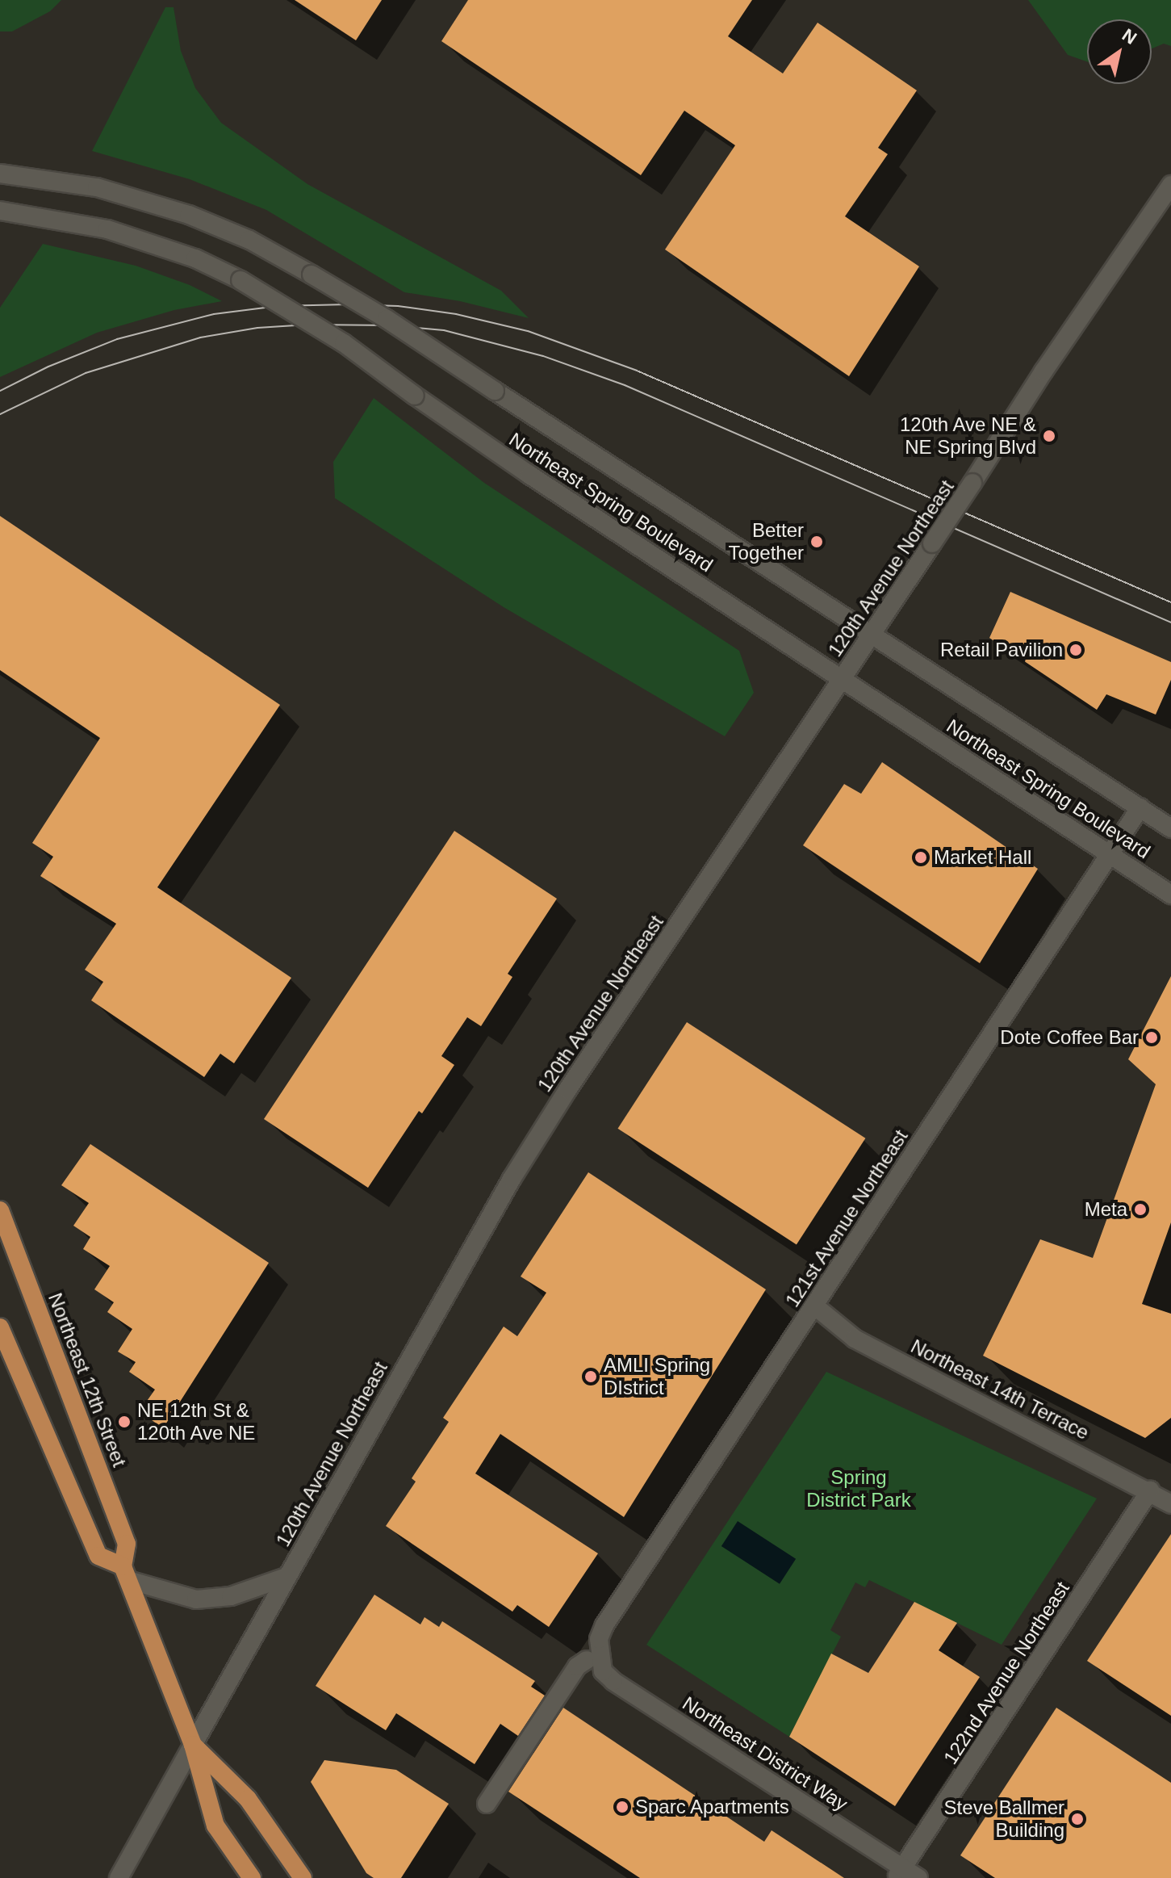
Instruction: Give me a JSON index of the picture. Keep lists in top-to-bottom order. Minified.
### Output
{"streets":{"main road":["Northeast 12th Street"],"street":["Northeast Spring Boulevard","120th Avenue Northeast","121st Avenue Northeast","Northeast 14th Terrace","122nd Avenue Northeast","Northeast District Way"]},"crossings":[["Northeast Spring Boulevard","120th Avenue Northeast"],["Northeast Spring Boulevard","121st Avenue Northeast"],["120th Avenue Northeast","Northeast 12th Street"],["121st Avenue Northeast","Northeast 14th Terrace"],["121st Avenue Northeast","Northeast District Way"],["Northeast 14th Terrace","122nd Avenue Northeast"],["122nd Avenue Northeast","Northeast District Way"]],"parks":["Spring District Park"],"places":["120th Ave NE & NE Spring Blvd","Better Together","Retail Pavilion","Market Hall","Dote Coffee Bar","Meta","AMLI Spring DIstrict","NE 12th St & 120th Ave NE","Sparc Apartments","Steve Ballmer Building"],"north":"top right"}
